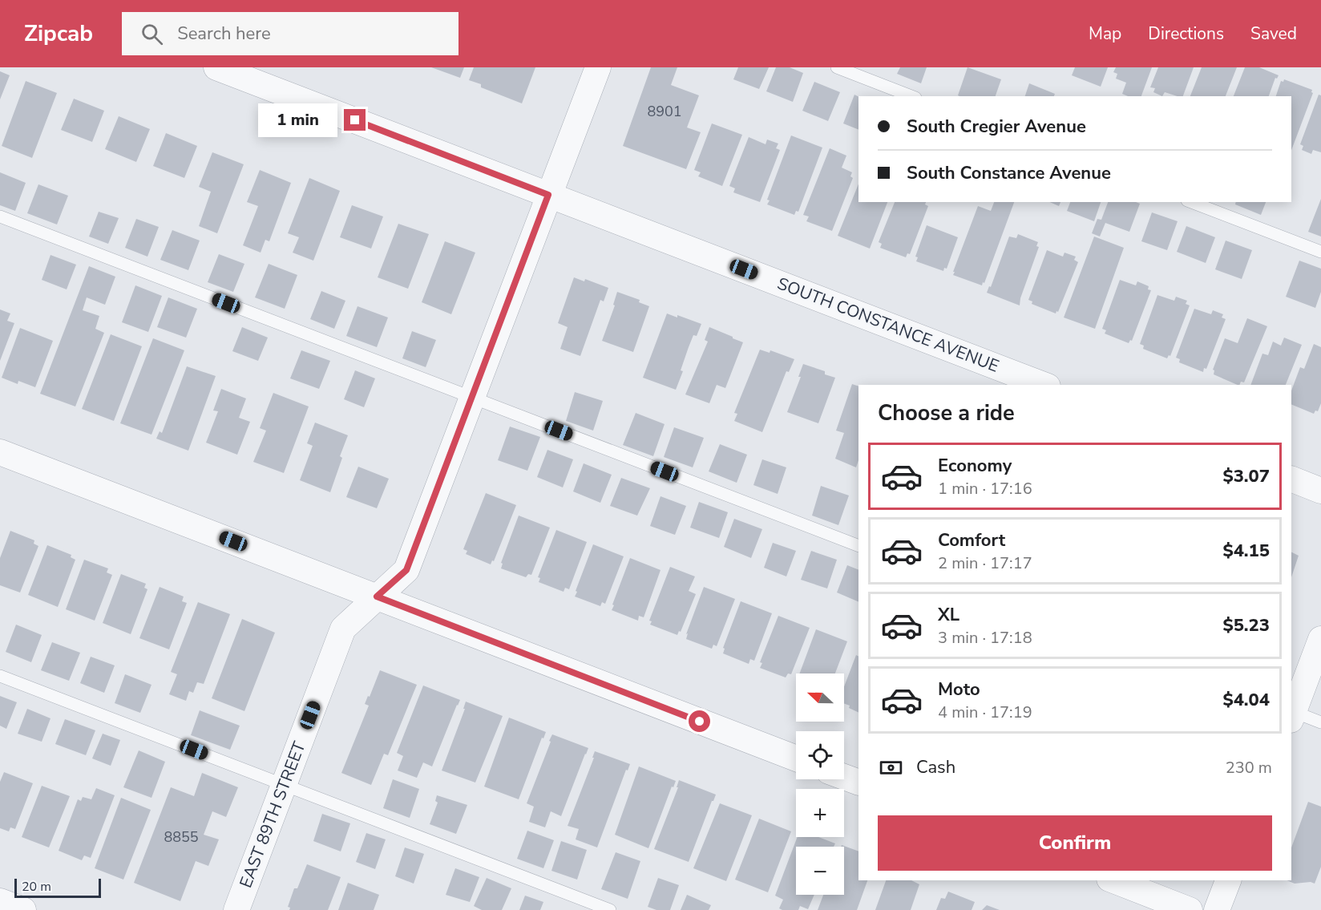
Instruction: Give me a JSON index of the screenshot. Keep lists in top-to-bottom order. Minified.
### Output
{"streets":{"street":["SOUTH CONSTANCE AVENUE","EAST 89TH STREET"]},"crossings":[["SOUTH CONSTANCE AVENUE","EAST 89TH STREET"]],"house_numbers":["8901","8855"],"scale_bar":"20 m","north":"left","page":{"header":"Zipcab","search":"Search here","nav":["Map","Directions","Saved"],"banner":["South Cregier Avenue","South Constance Avenue"],"bubble":"1 min","heading":"Choose a ride","list":[{"name":"Economy","note":"1 min · 17:16","value":"$3.07"},{"name":"Comfort","note":"2 min · 17:17","value":"$4.15"},{"name":"XL","note":"3 min · 17:18","value":"$5.23"},{"name":"Moto","note":"4 min · 17:19","value":"$4.04"}],"map_buttons":["+","−"],"pay":["Cash","230 m"],"buttons":"Confirm","scale":"20 m"}}
